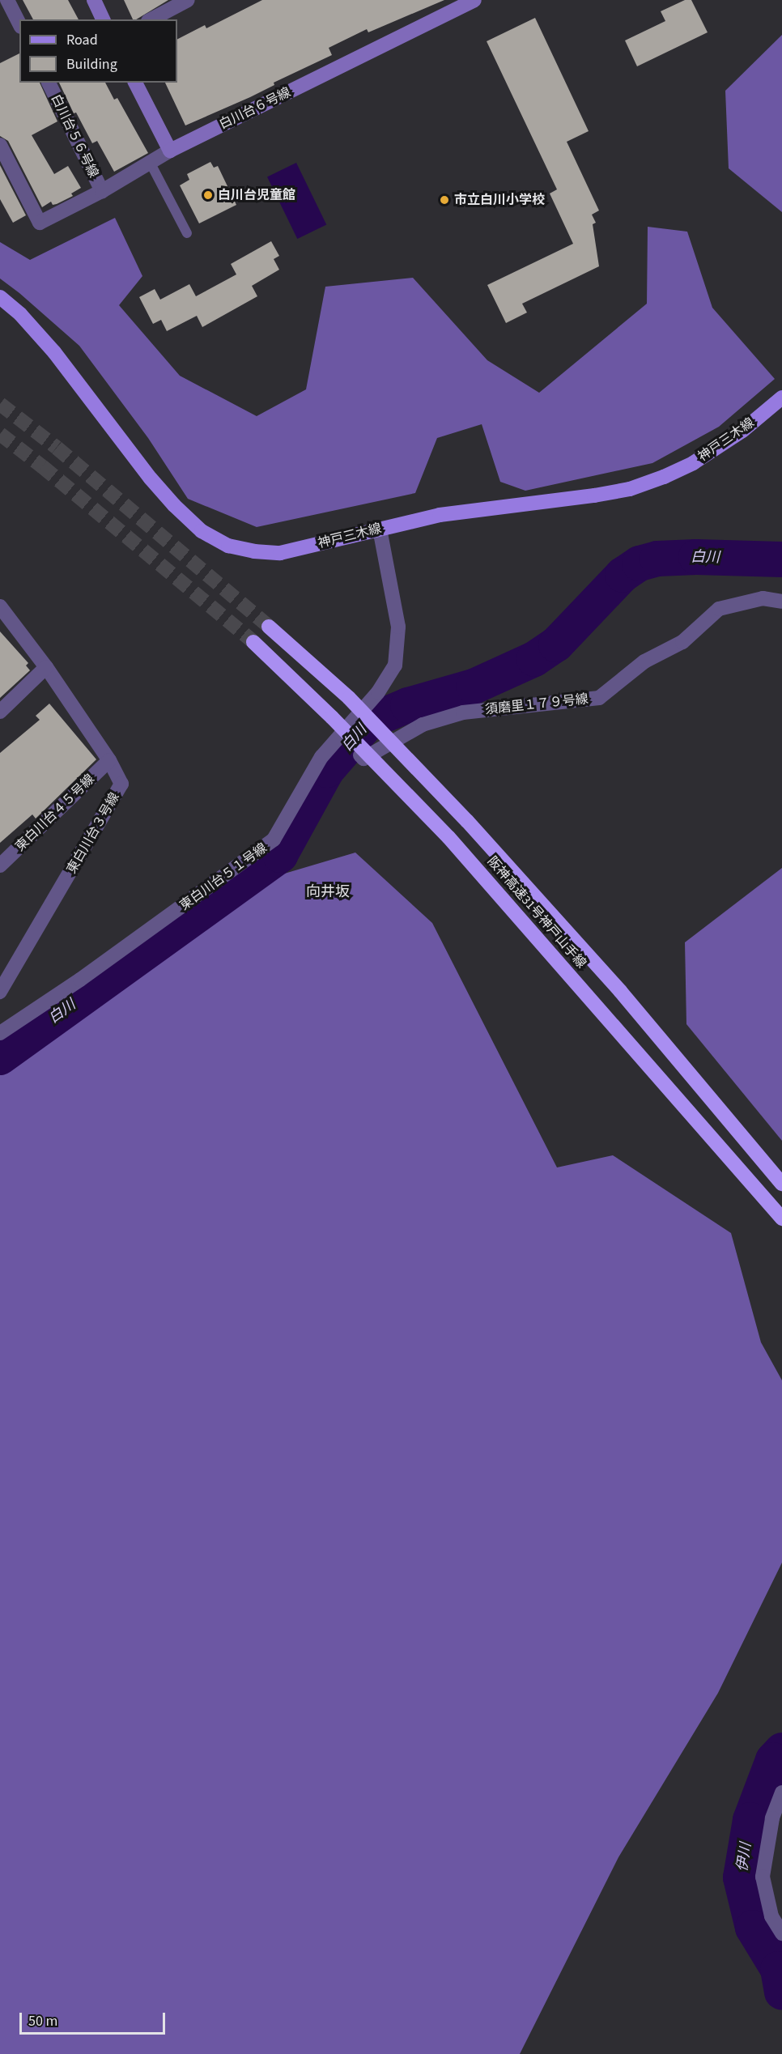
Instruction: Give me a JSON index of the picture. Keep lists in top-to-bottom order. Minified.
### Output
{"streets":{"highway":["阪神高速31号神戸山手線"],"main road":["神戸三木線"],"street":["白川台６号線","白川台５６号線","須磨里１７９号線","東白川台４５号線","東白川台３号線","東白川台５１号線"]},"crossings":[["白川台６号線","白川台５６号線"],["神戸三木線","東白川台５１号線"],["須磨里１７９号線","東白川台５１号線"],["東白川台４５号線","東白川台３号線"]],"districts":["向井坂"],"water":["白川","伊川"],"places":["白川台児童館","市立白川小学校"],"legend":["Road","Building"],"scale_bar":"50 m"}
